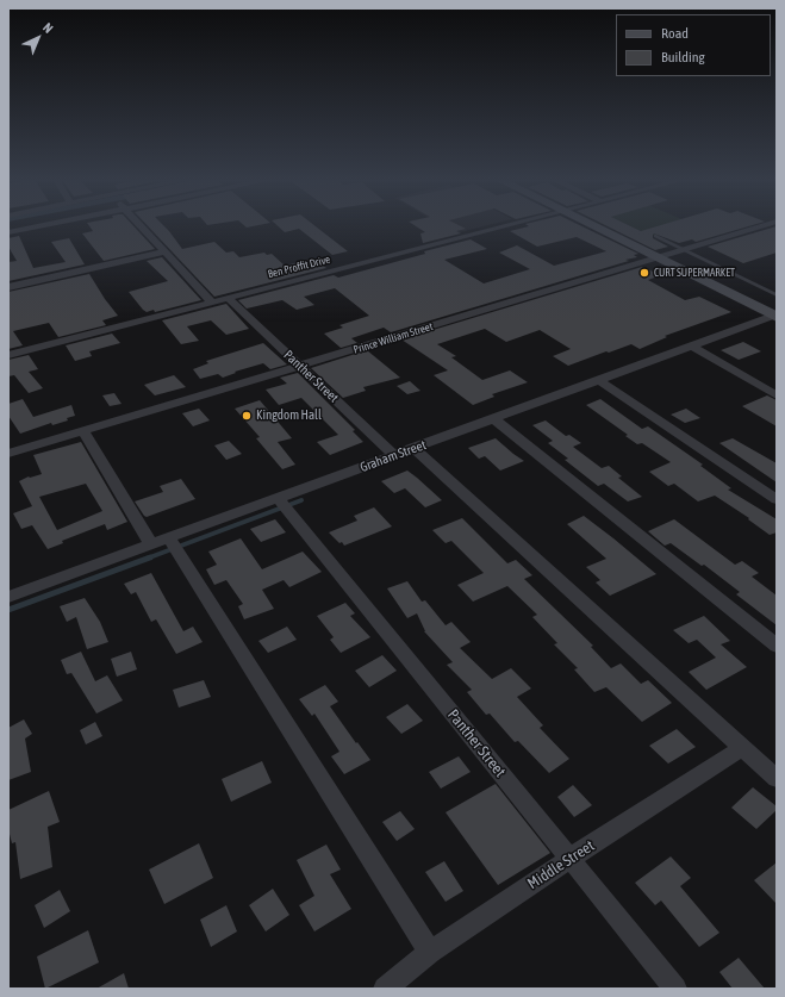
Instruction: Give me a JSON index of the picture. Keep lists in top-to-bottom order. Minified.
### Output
{"streets":{"street":["Ben Proffit Drive","Prince William Street","Panther Street","Graham Street","Middle Street"]},"crossings":[["Ben Proffit Drive","Panther Street"],["Prince William Street","Panther Street"],["Panther Street","Graham Street"],["Panther Street","Middle Street"]],"places":["CURT SUPERMARKET","Kingdom Hall"],"legend":["Road","Building"],"north":"top right"}
